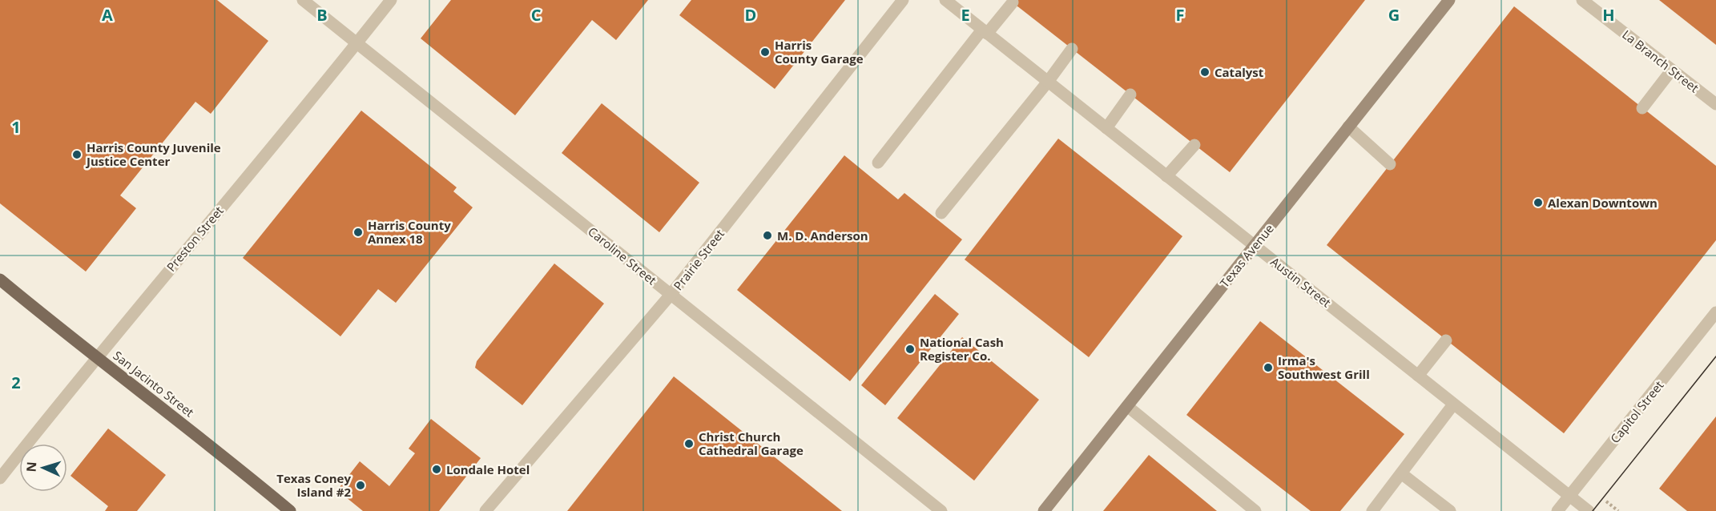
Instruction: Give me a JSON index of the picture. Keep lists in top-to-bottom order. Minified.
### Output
{"streets":{"main road":["Texas Avenue","San Jacinto Street"],"street":["La Branch Street","Preston Street","Caroline Street","Prairie Street","Austin Street","Capitol Street"]},"crossings":[["Preston Street","Caroline Street"],["Preston Street","San Jacinto Street"],["Caroline Street","Prairie Street"],["Texas Avenue","Austin Street"],["Austin Street","Capitol Street"]],"places":["Harris County Garage","Catalyst","Harris County Juvenile Justice Center","Alexan Downtown","Harris County Annex 18","M. D. Anderson","National Cash Register Co.","Irma's Southwest Grill","Christ Church Cathedral Garage","Londale Hotel","Texas Coney Island #2"],"north":"left","grid":{"columns":["A","B","C","D","E","F","G","H"],"rows":["1","2"]}}
